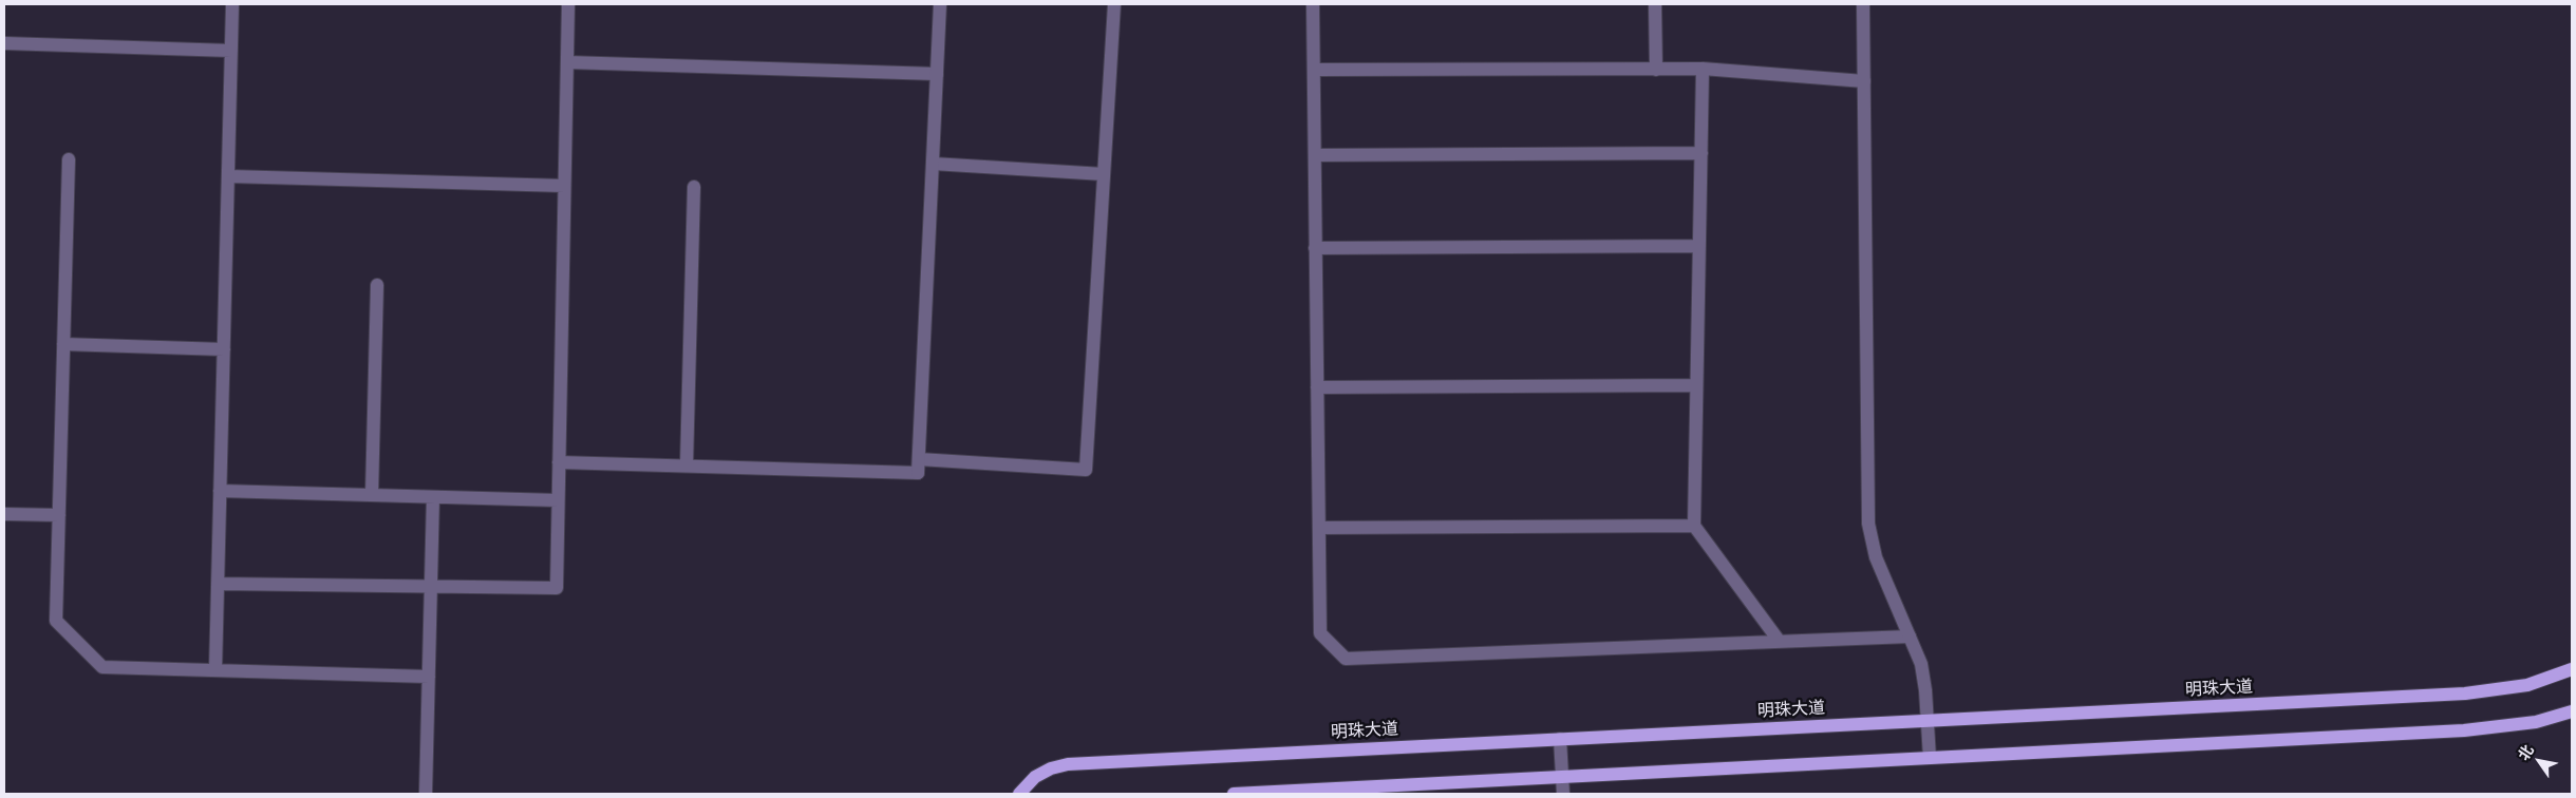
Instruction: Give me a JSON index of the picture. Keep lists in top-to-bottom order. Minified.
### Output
{"streets":{"main road":["明珠大道"]},"north":"top left"}
